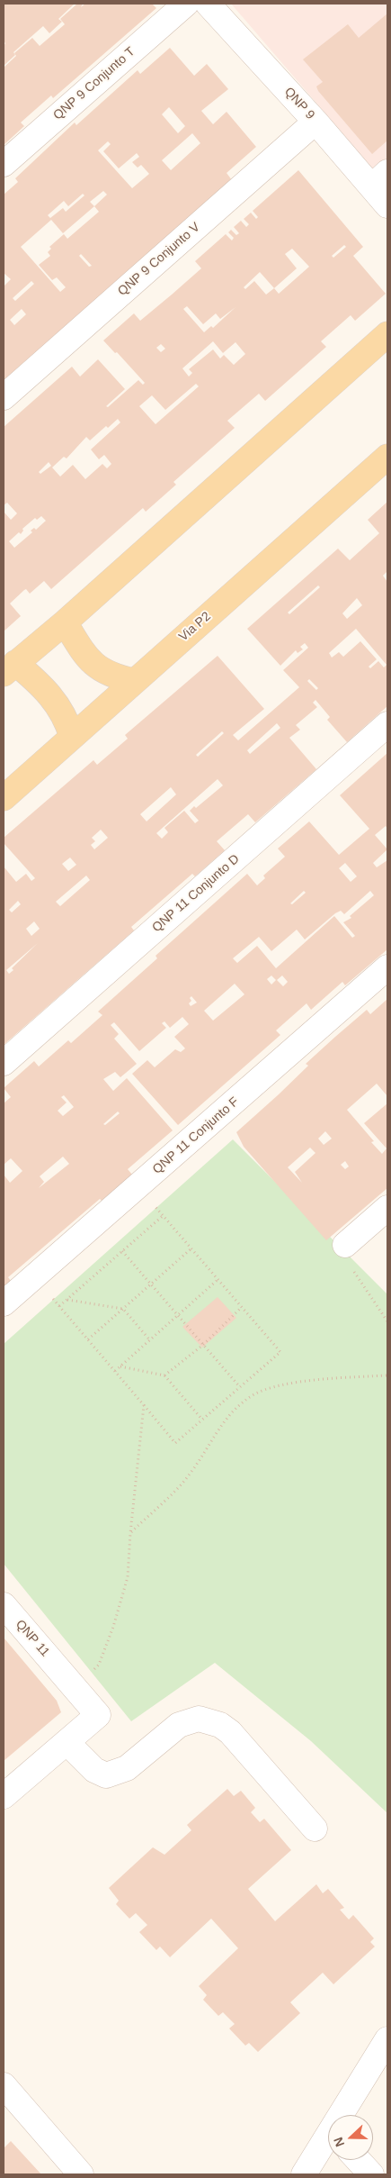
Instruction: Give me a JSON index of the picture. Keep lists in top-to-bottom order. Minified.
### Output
{"streets":{"main road":["Via P2"],"street":["QNP 9 Conjunto T","QNP 9","QNP 9 Conjunto V","QNP 11 Conjunto D","QNP 11 Conjunto F","QNP 11"]},"crossings":[["QNP 9","QNP 9 Conjunto V"]],"north":"left"}
